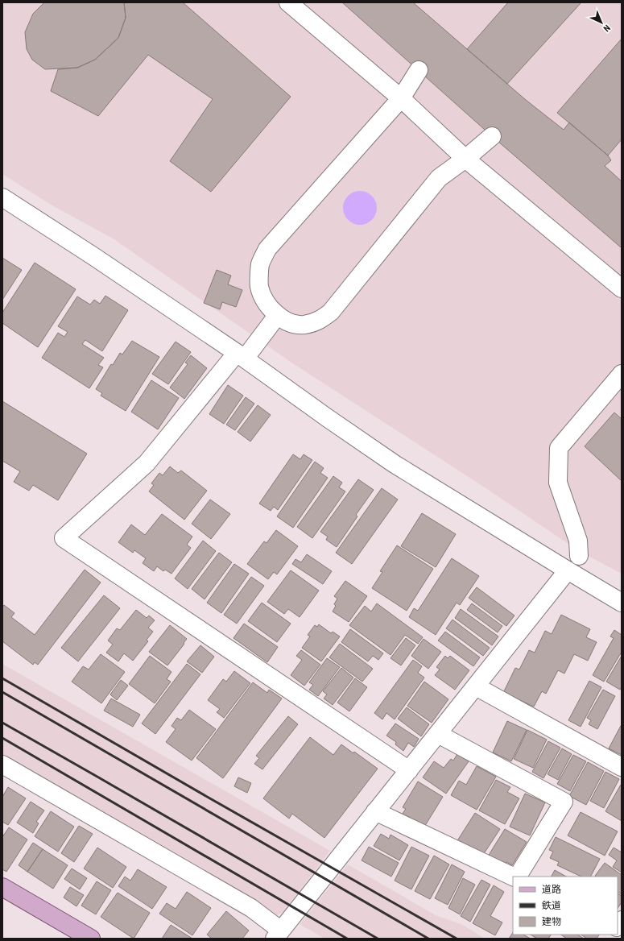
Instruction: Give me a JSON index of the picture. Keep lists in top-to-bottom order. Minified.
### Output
{"legend":["道路","鉄道","建物"],"north":"bottom right"}
